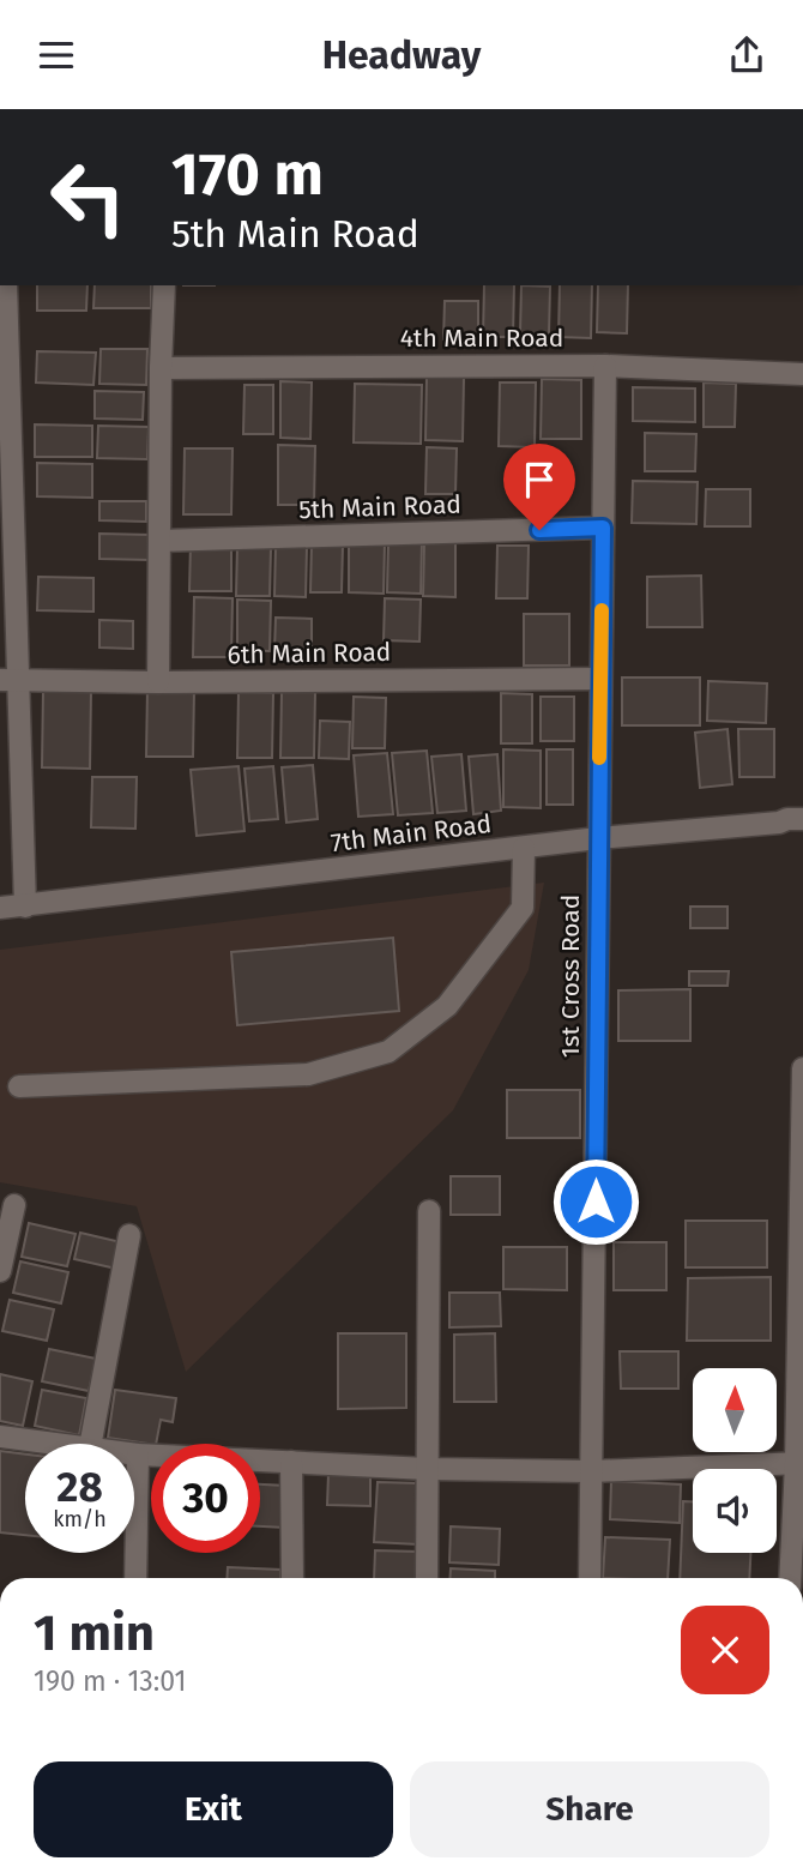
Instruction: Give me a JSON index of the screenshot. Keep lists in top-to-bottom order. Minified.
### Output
{"streets":{"street":["4th Main Road","5th Main Road","6th Main Road","7th Main Road","1st Cross Road"]},"crossings":[["4th Main Road","1st Cross Road"],["5th Main Road","1st Cross Road"],["6th Main Road","1st Cross Road"],["7th Main Road","1st Cross Road"]],"north":"top","page":{"header":"Headway","turn":["170 m","5th Main Road"],"speed":"28 km/h","limit":"30","heading":["1 min","190 m · 13:01"],"buttons":["Exit","Share"]}}
